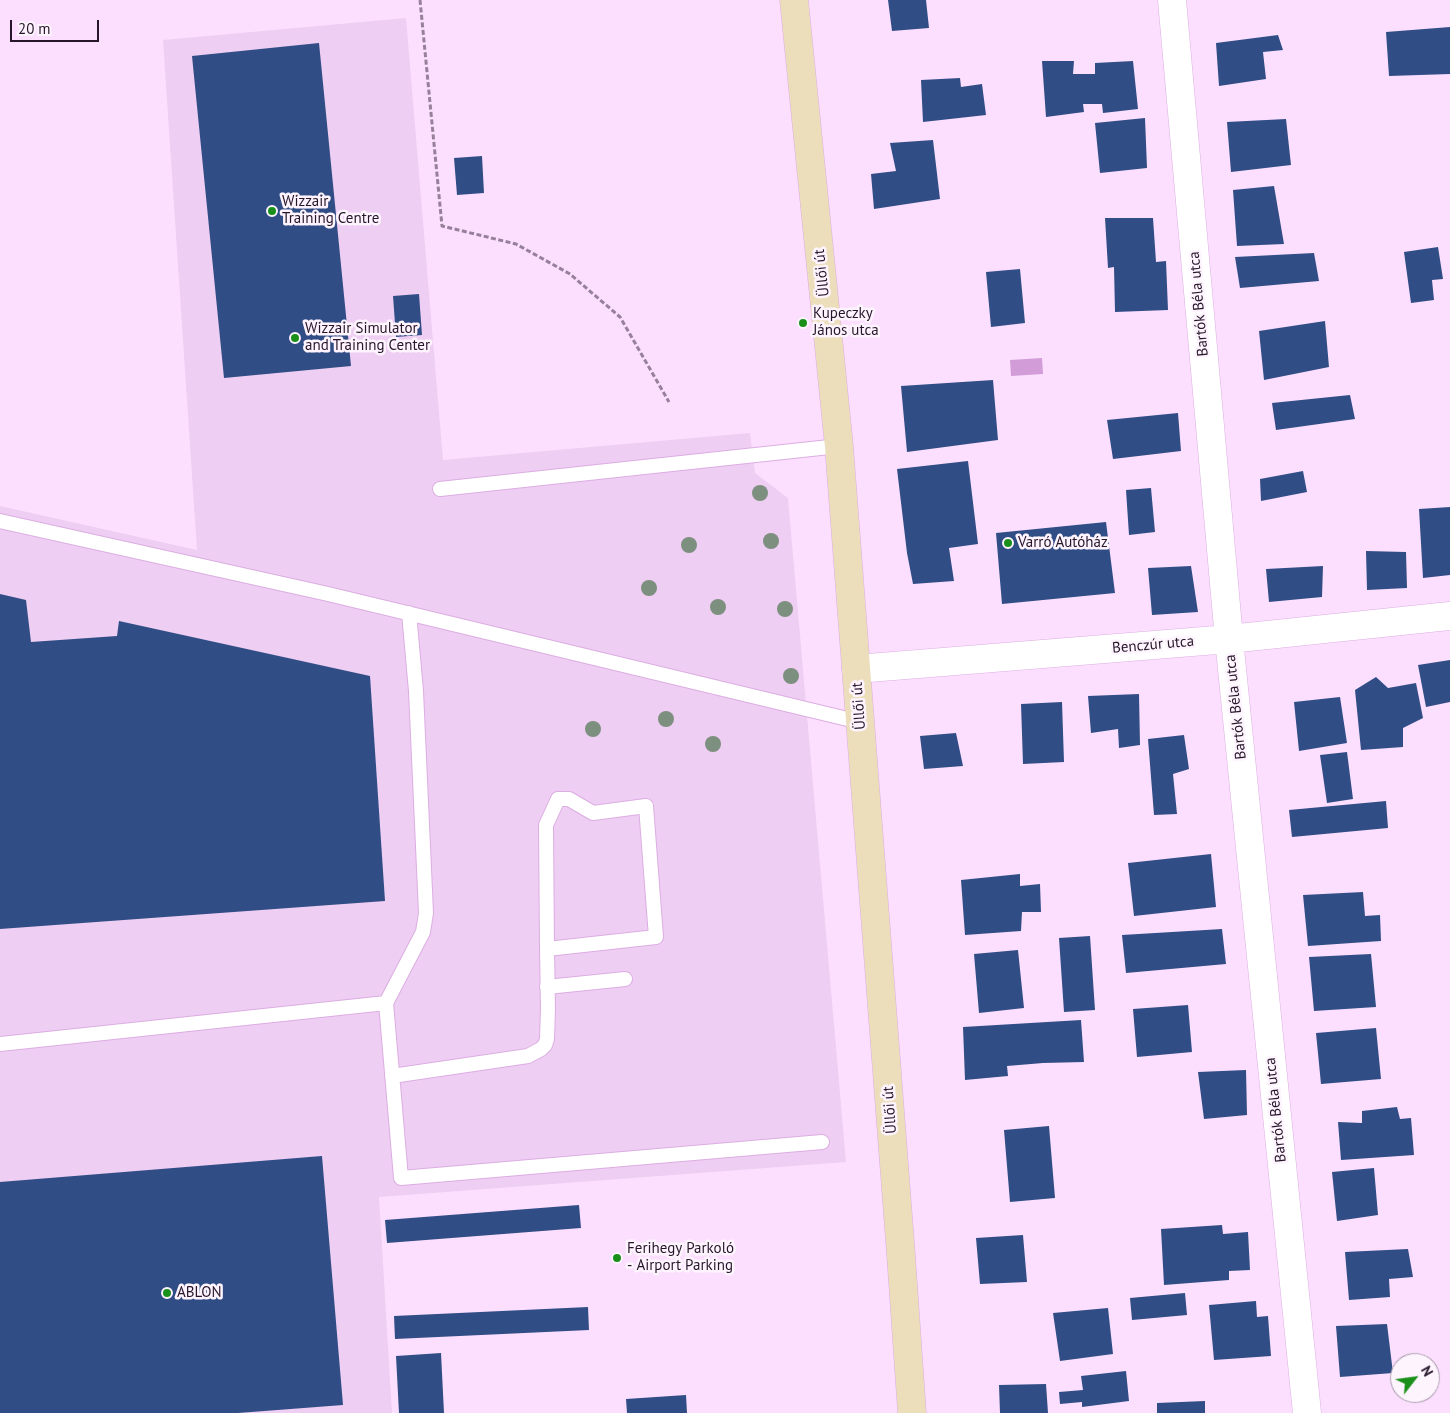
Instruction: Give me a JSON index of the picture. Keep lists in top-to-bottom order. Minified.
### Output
{"streets":{"main road":["Üllői út"],"street":["Bartók Béla utca","Benczúr utca"]},"crossings":[["Üllői út","Benczúr utca"],["Bartók Béla utca","Benczúr utca"]],"places":["Wizzair Training Centre","Kupeczky János utca","Wizzair Simulator and Training Center","Varró Autóház","Ferihegy Parkoló - Airport Parking","ABLON"],"scale_bar":"20 m","north":"top right"}
